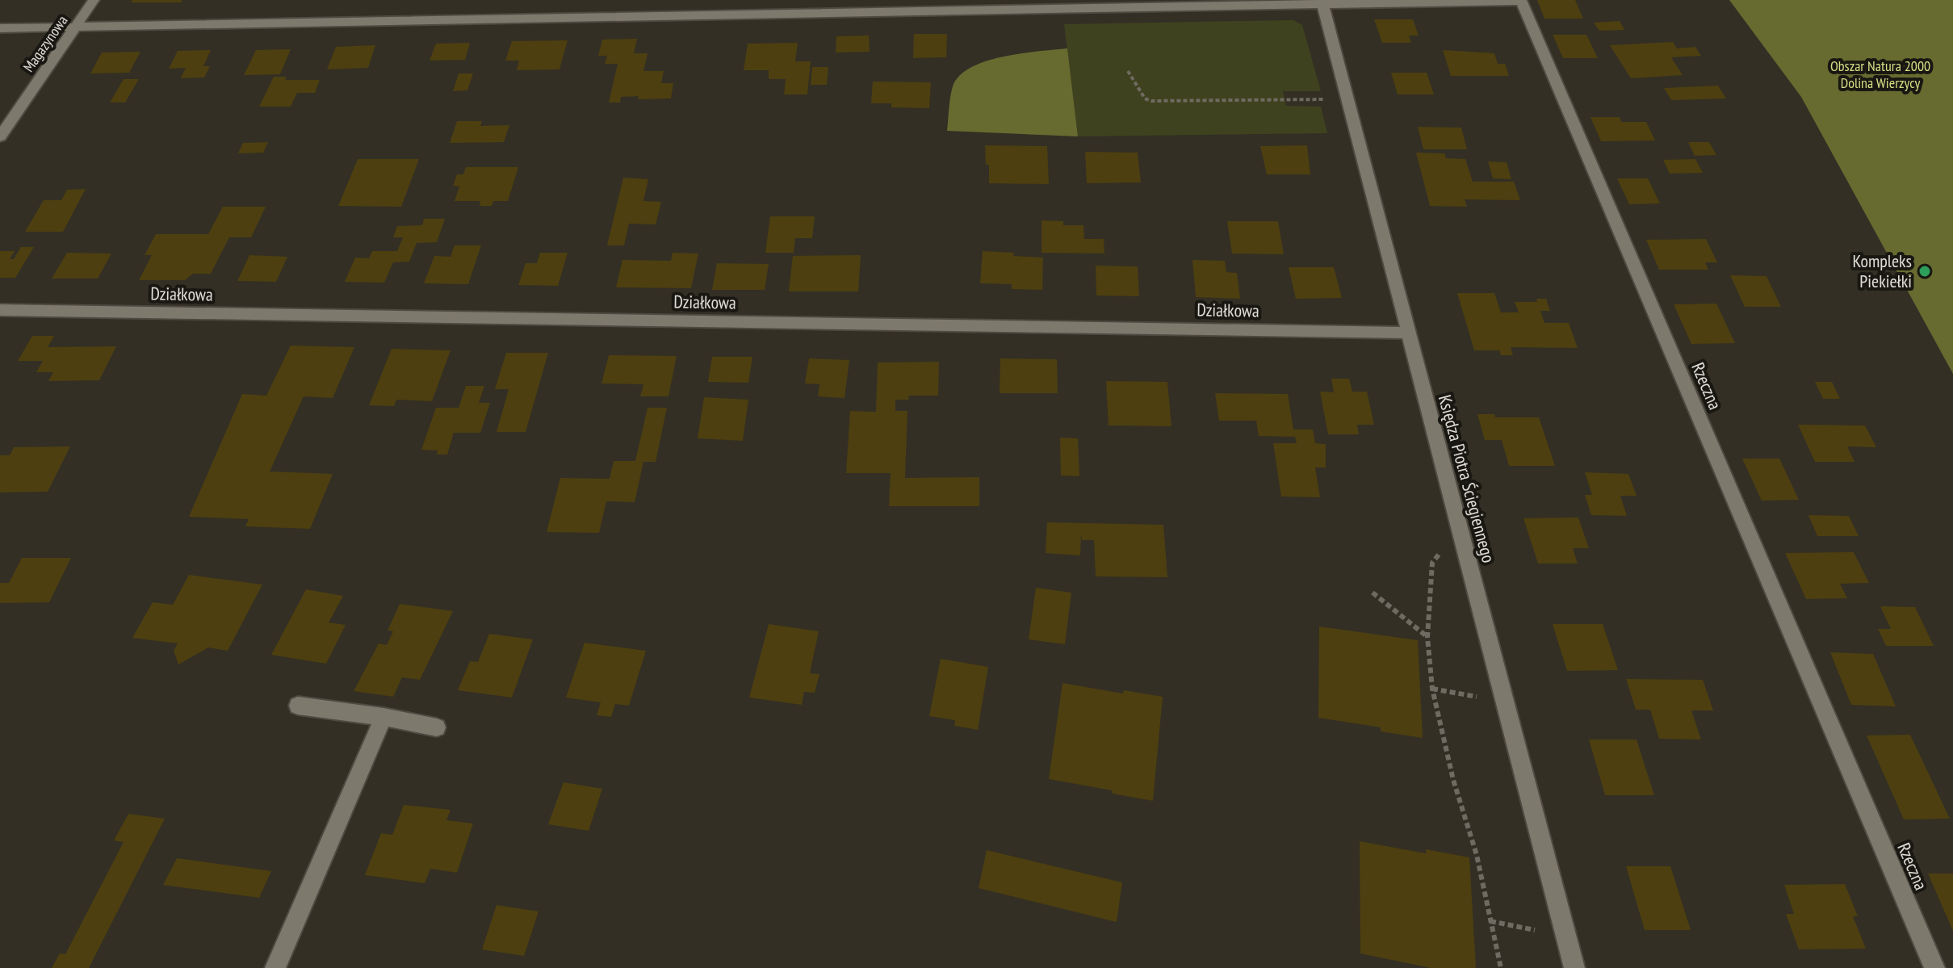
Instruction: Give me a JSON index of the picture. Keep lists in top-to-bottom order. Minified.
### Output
{"streets":{"street":["Magazynowa","Działkowa","Rzeczna","Księdza Piotra Ściegiennego"]},"crossings":[["Działkowa","Księdza Piotra Ściegiennego"],["Rzeczna","Księdza Piotra Ściegiennego"]],"parks":["Obszar Natura 2000 Dolina Wierzycy"],"places":["Kompleks Piekiełki"]}
